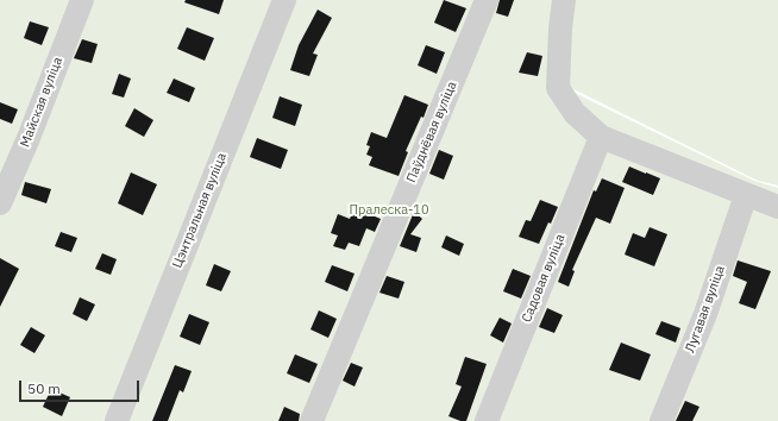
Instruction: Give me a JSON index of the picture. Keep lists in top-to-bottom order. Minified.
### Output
{"streets":{"street":["Майская вуліца","Паўднёвая вуліца","Цэнтральная вуліца","Садовая вуліца","Лугавая вуліца"]},"parks":["Пралеска-10"],"scale_bar":"50 m"}
